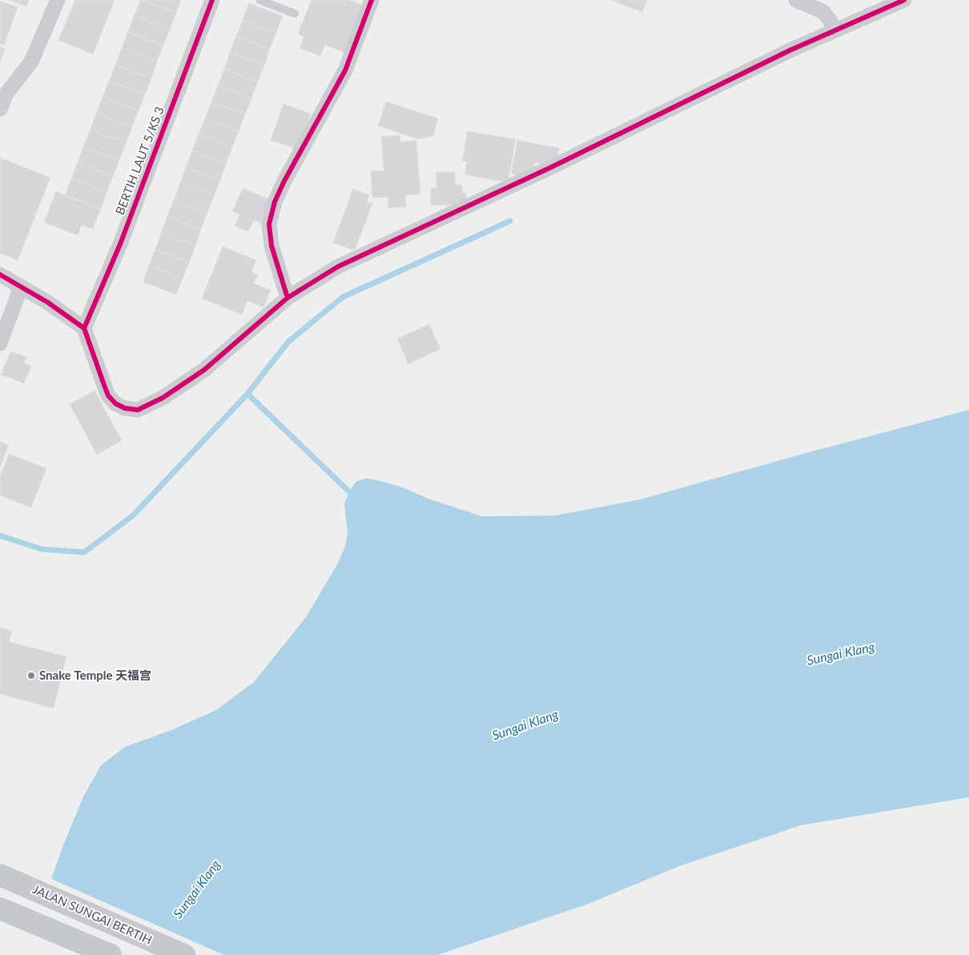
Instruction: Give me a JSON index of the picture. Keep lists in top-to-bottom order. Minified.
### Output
{"streets":{"main road":["JALAN SUNGAI BERTIH"],"street":["BERTIH LAUT 5/KS 3"]},"water":["Sungai Klang"],"places":["Snake Temple 天福宫"]}
